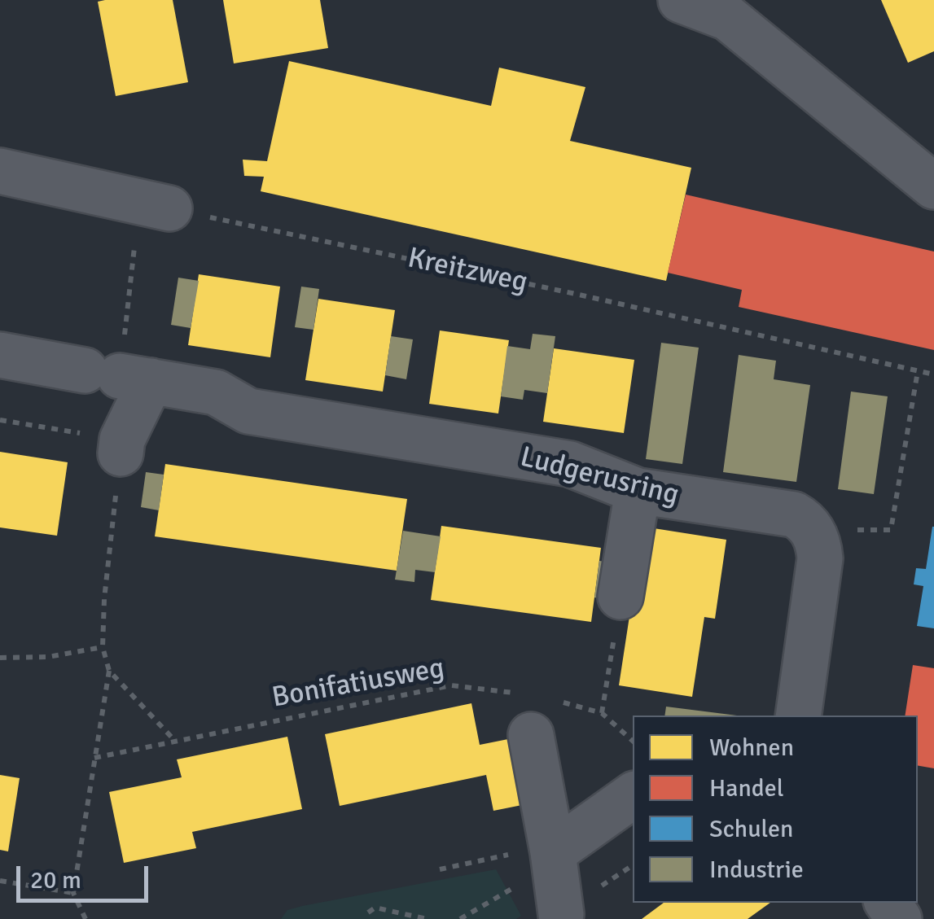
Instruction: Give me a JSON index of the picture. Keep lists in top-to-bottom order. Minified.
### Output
{"streets":{"street":["Ludgerusring"],"path":["Kreitzweg","Bonifatiusweg"]},"legend":["Wohnen","Handel","Schulen","Industrie"],"scale_bar":"20 m"}
